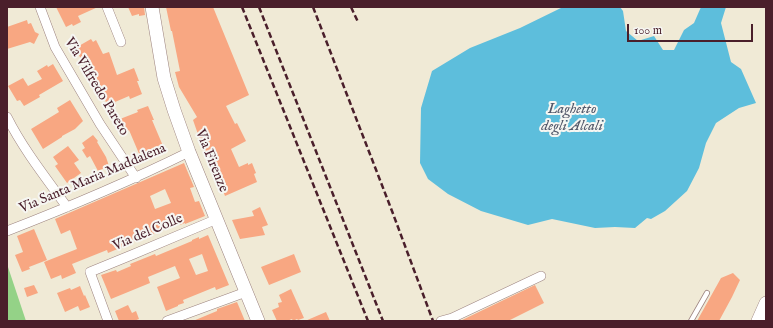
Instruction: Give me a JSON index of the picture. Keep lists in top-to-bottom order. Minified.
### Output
{"streets":{"main road":["Via Firenze"],"street":["Via Vilfredo Pareto","Via Santa Maria Maddalena","Via del Colle"]},"crossings":[["Via Vilfredo Pareto","Via Santa Maria Maddalena"],["Via Firenze","Via Santa Maria Maddalena"],["Via Firenze","Via del Colle"]],"water":["Laghetto degli Alcali"],"scale_bar":"100 m"}
